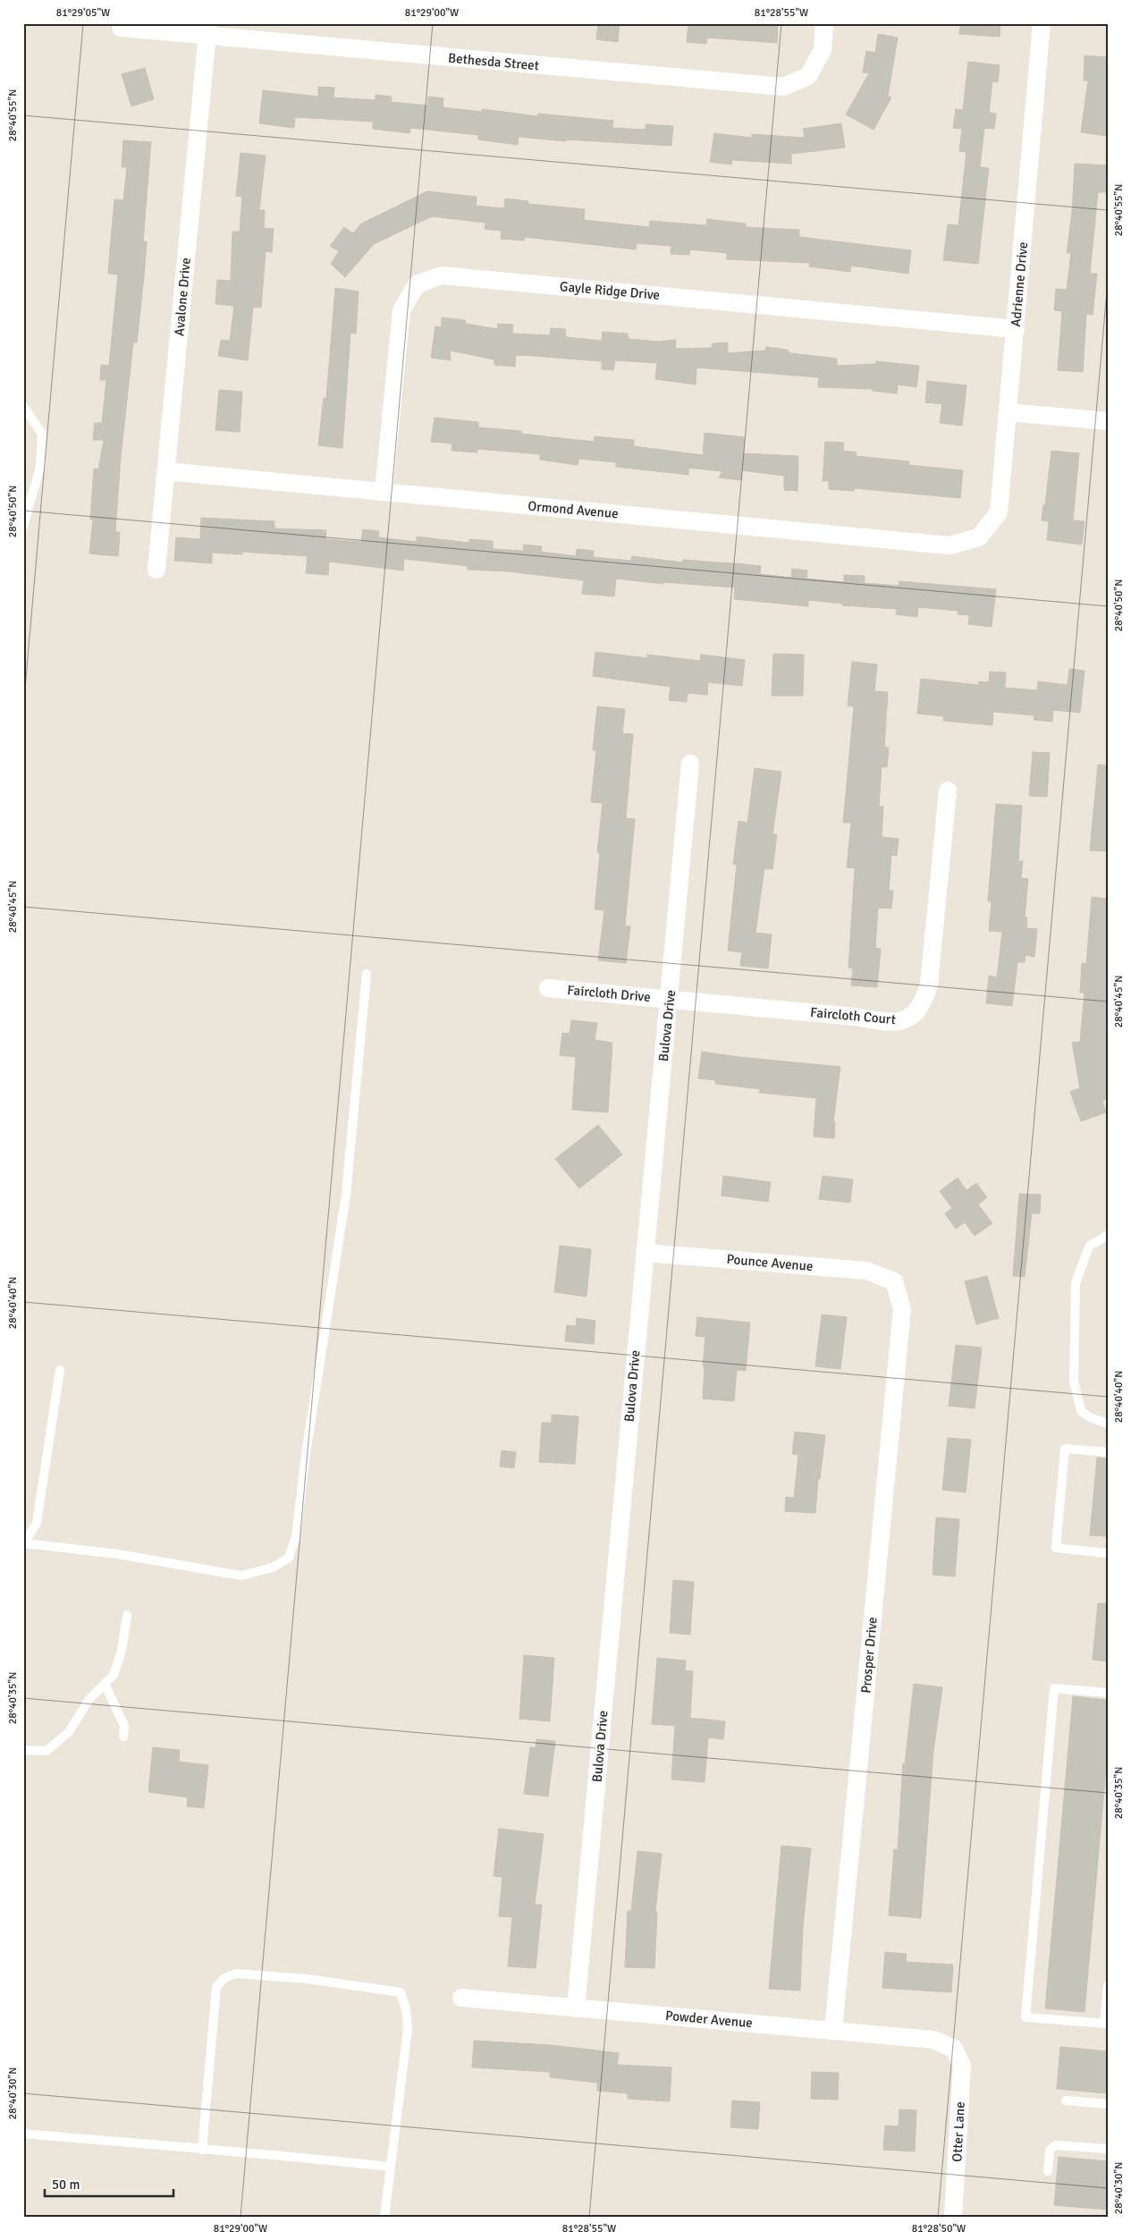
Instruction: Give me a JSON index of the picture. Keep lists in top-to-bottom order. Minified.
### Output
{"streets":{"street":["Bethesda Street","Adrienne Drive","Gayle Ridge Drive","Avalone Drive","Ormond Avenue","Faircloth Drive","Faircloth Court","Bulova Drive","Pounce Avenue","Prosper Drive","Powder Avenue","Otter Lane"]},"crossings":[["Bethesda Street","Avalone Drive"],["Adrienne Drive","Gayle Ridge Drive"],["Adrienne Drive","Ormond Avenue"],["Gayle Ridge Drive","Ormond Avenue"],["Avalone Drive","Ormond Avenue"],["Faircloth Drive","Faircloth Court"],["Faircloth Drive","Bulova Drive"],["Faircloth Court","Bulova Drive"],["Bulova Drive","Pounce Avenue"],["Bulova Drive","Powder Avenue"],["Pounce Avenue","Prosper Drive"],["Prosper Drive","Powder Avenue"],["Powder Avenue","Otter Lane"]],"scale_bar":"50 m","coordinates":["81°29'05\"W","81°29'00\"W","81°28'55\"W","28°40'55\"N","28°40'50\"N","28°40'45\"N","28°40'40\"N","28°40'35\"N","28°40'30\"N","81°28'50\"W"]}
